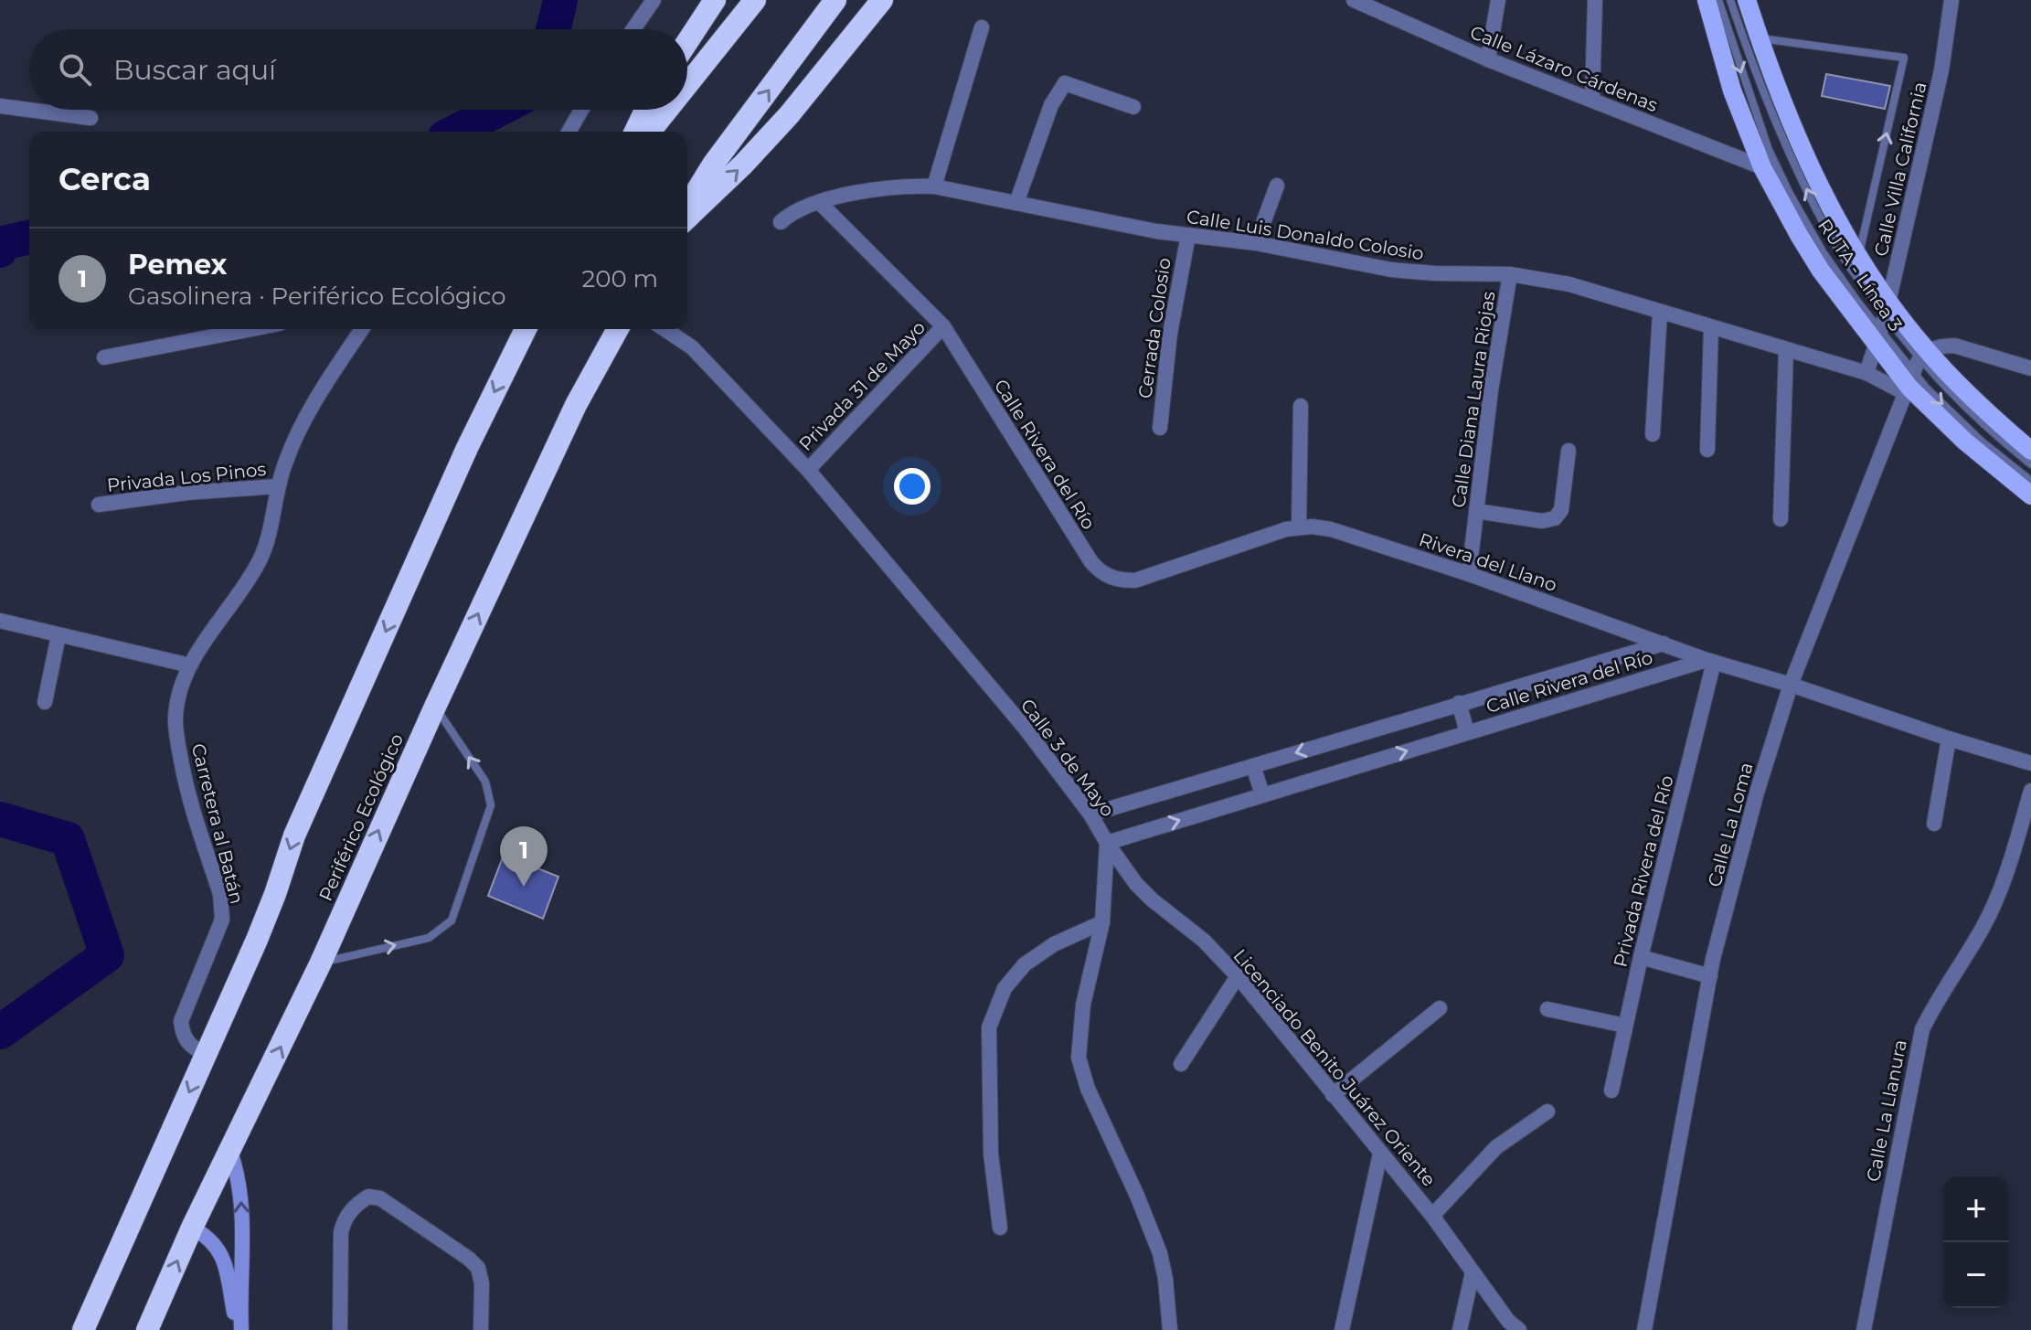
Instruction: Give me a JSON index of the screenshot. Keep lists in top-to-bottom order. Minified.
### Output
{"streets":{"highway":["Periférico Ecológico"],"street":["Calle Lázaro Cárdenas","Calle Villa California","Calle Luis Donaldo Colosio","Cerrada Colosio","Privada 31 de Mayo","Calle Diana Laura Riojas","Calle Rivera del Río","Privada Los Pinos","Rivera del Llano","Calle 3 de Mayo","Carretera al Batán","Calle La Loma","Privada Rivera del Río","Licenciado Benito Juárez Oriente","Calle La Llanura"],"lane":["RUTA - Línea 3"]},"crossings":[["Calle Villa California","RUTA - Línea 3"],["Calle Luis Donaldo Colosio","Cerrada Colosio"],["Calle Luis Donaldo Colosio","Calle Diana Laura Riojas"],["Calle Luis Donaldo Colosio","Calle Rivera del Río"],["Calle Luis Donaldo Colosio","Calle La Loma"],["Privada 31 de Mayo","Calle Rivera del Río"],["Privada 31 de Mayo","Calle 3 de Mayo"],["Calle Diana Laura Riojas","Rivera del Llano"],["Calle Rivera del Río","Rivera del Llano"],["Calle Rivera del Río","Calle 3 de Mayo"],["Calle Rivera del Río","Calle La Loma"],["Calle Rivera del Río","Privada Rivera del Río"],["Calle Rivera del Río","Licenciado Benito Juárez Oriente"],["Privada Los Pinos","Carretera al Batán"],["Calle 3 de Mayo","Licenciado Benito Juárez Oriente"]],"page":{"search":"Buscar aquí","heading":"Cerca","list":[{"mark":"1","name":"Pemex","note":"Gasolinera · Periférico Ecológico","value":"200 m"}],"pins":"1","map_buttons":["+","−"]}}
